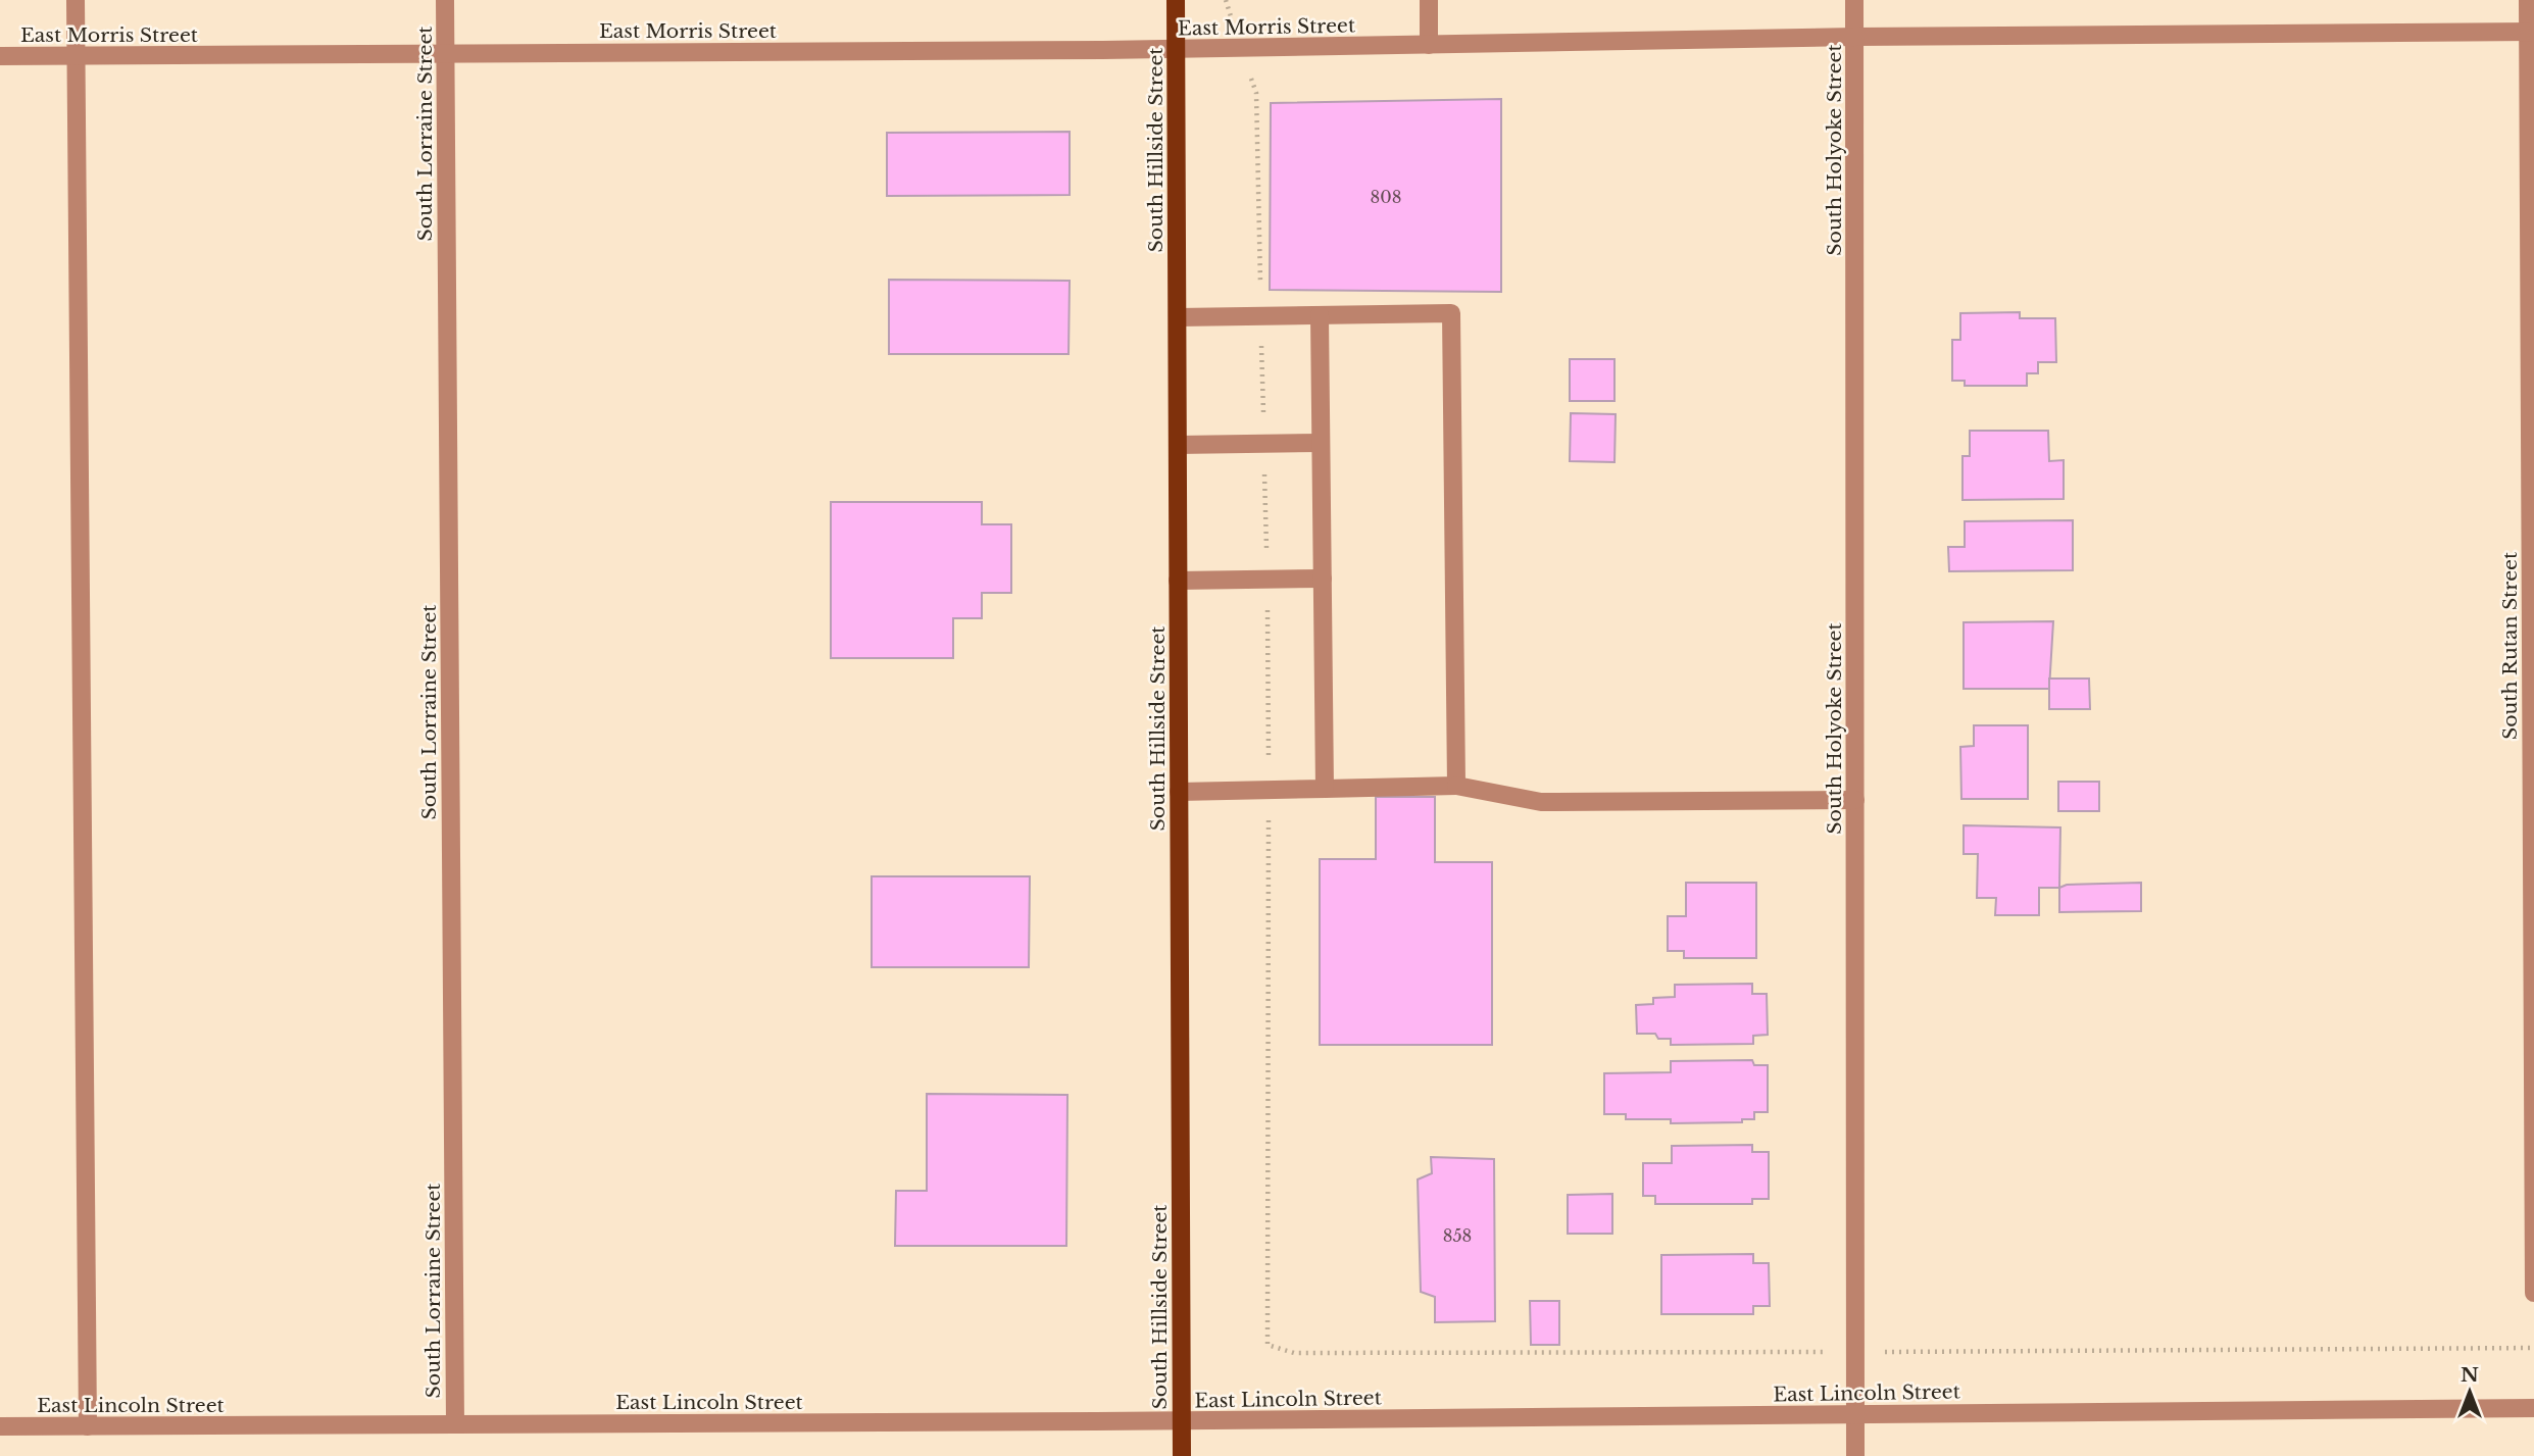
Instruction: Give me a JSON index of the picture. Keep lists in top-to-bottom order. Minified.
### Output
{"streets":{"main road":["South Hillside Street"],"street":["East Morris Street","South Lorraine Street","South Holyoke Street","South Rutan Street","East Lincoln Street"]},"crossings":[["East Morris Street","South Lorraine Street"],["East Morris Street","South Hillside Street"],["East Morris Street","South Holyoke Street"],["East Morris Street","South Rutan Street"],["South Lorraine Street","East Lincoln Street"],["South Hillside Street","East Lincoln Street"],["South Holyoke Street","East Lincoln Street"]],"house_numbers":["808","858"],"north":"top"}
